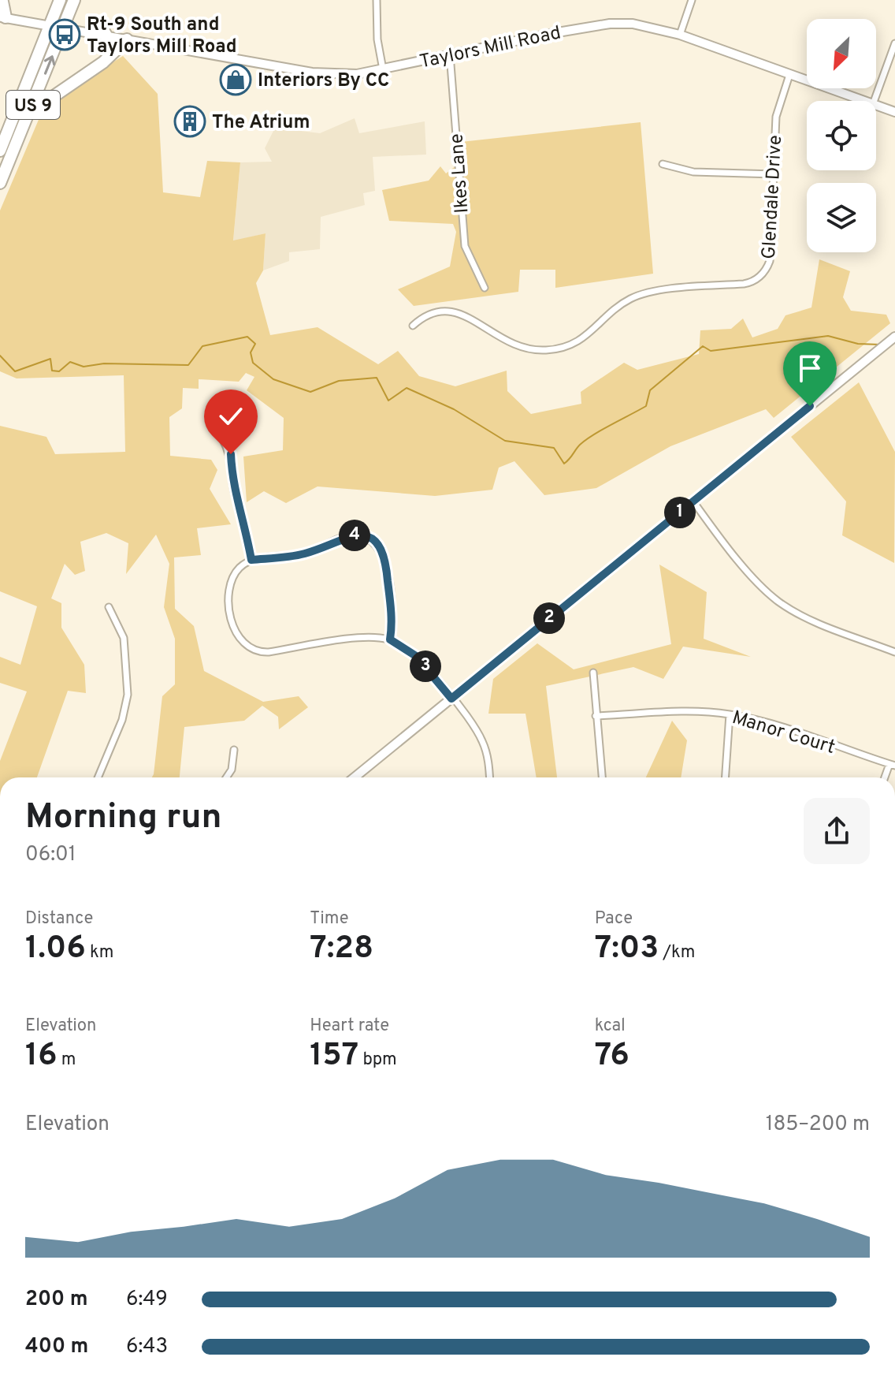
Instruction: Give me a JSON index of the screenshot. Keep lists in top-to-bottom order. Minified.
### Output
{"streets":{"highway":["US 9"],"street":["Taylors Mill Road","Ikes Lane","Glendale Drive","Manor Court"]},"crossings":[["Taylors Mill Road","US 9"],["Taylors Mill Road","Ikes Lane"],["Taylors Mill Road","Glendale Drive"]],"places":{"bus stop":["Rt-9 South and Taylors Mill Road"],"shop":["Interiors By CC"],"building":["The Atrium"]},"north":"bottom left","page":{"pins":["1","4","2","3"],"heading":["Morning run","06:01"],"stats":[["Distance","1.06 km"],["Time","7:28"],["Pace","7:03 /km"],["Elevation","16 m"],["Heart rate","157 bpm"],["kcal","76"]],"chart":["Elevation","185–200 m"],"list":[{"name":"200 m","note":"6:49"},{"name":"400 m","note":"6:43"}]}}
